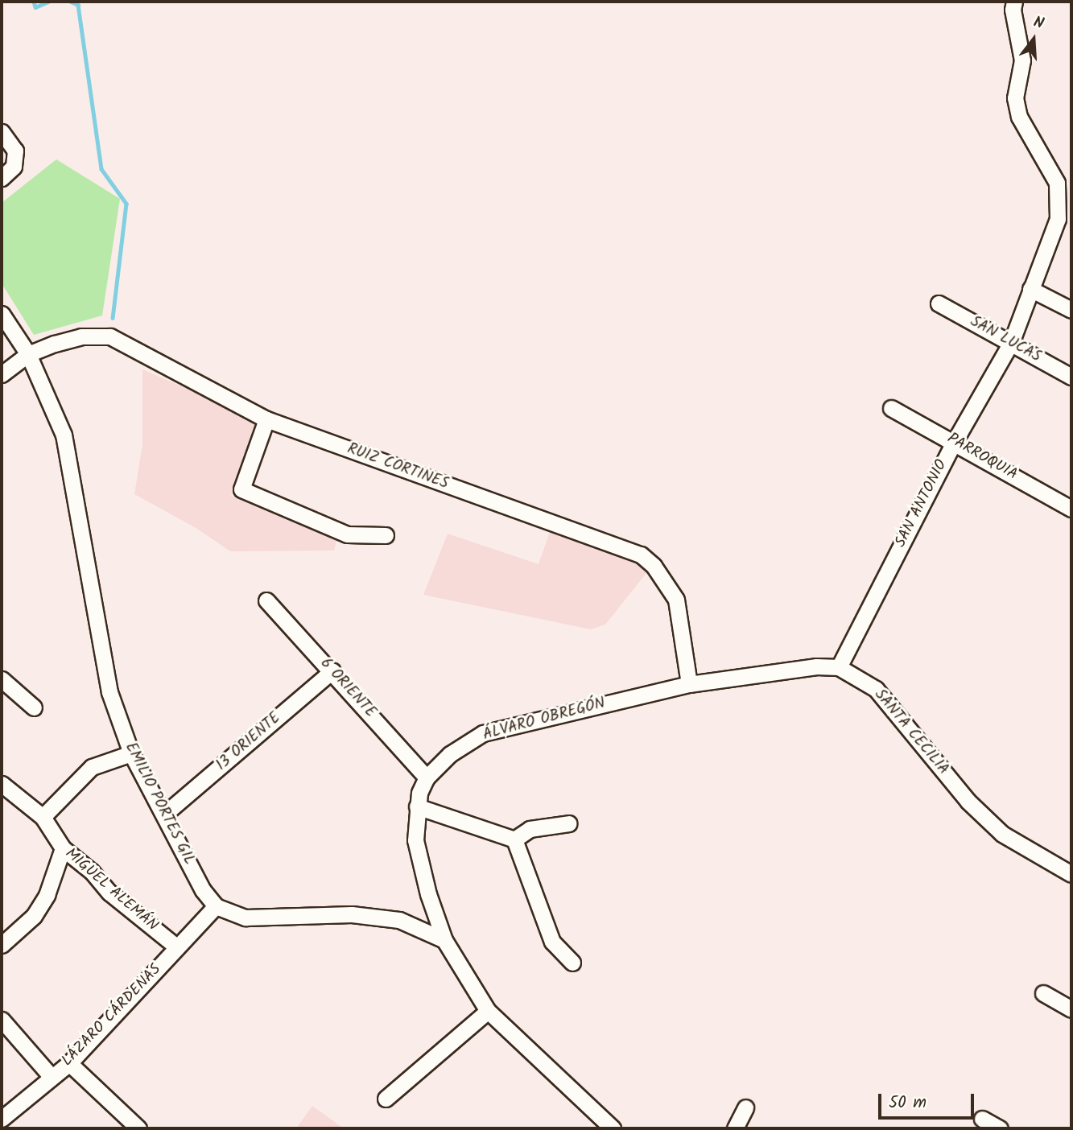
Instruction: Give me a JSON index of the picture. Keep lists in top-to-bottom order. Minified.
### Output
{"streets":{"street":["SAN LUCAS","PARROQUIA","RUIZ CORTINES","SAN ANTONIO","6 ORIENTE","ÁLVARO OBREGÓN","SANTA CECILIA","13 ORIENTE","EMILIO PORTES GIL","MIGUEL ALEMÁN","LÁZARO CÁRDENAS"]},"crossings":[["SAN LUCAS","SAN ANTONIO"],["PARROQUIA","SAN ANTONIO"],["RUIZ CORTINES","ÁLVARO OBREGÓN"],["RUIZ CORTINES","SANTA CECILIA"],["RUIZ CORTINES","EMILIO PORTES GIL"],["SAN ANTONIO","SANTA CECILIA"],["6 ORIENTE","ÁLVARO OBREGÓN"],["6 ORIENTE","13 ORIENTE"],["ÁLVARO OBREGÓN","SANTA CECILIA"],["13 ORIENTE","EMILIO PORTES GIL"],["EMILIO PORTES GIL","LÁZARO CÁRDENAS"],["MIGUEL ALEMÁN","LÁZARO CÁRDENAS"]],"scale_bar":"50 m","north":"top"}
